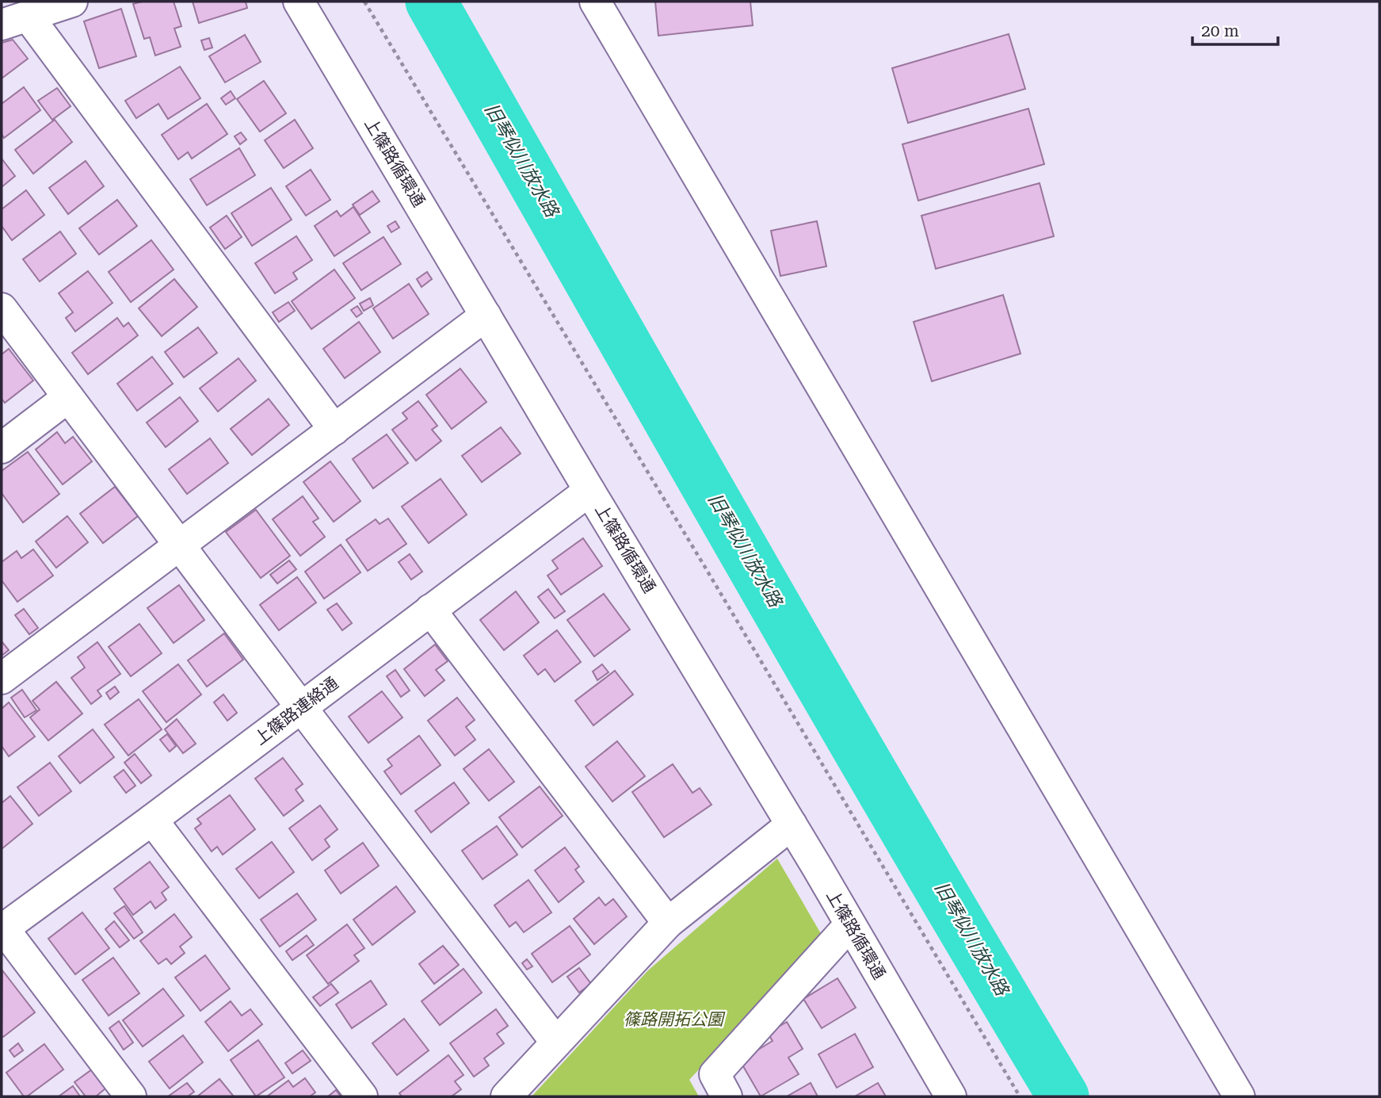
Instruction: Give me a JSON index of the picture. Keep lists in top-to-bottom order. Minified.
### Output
{"streets":{"street":["上篠路循環通","上篠路連絡通"]},"crossings":[["上篠路循環通","上篠路連絡通"]],"water":["旧琴似川放水路"],"parks":["篠路開拓公園"],"scale_bar":"20 m"}
